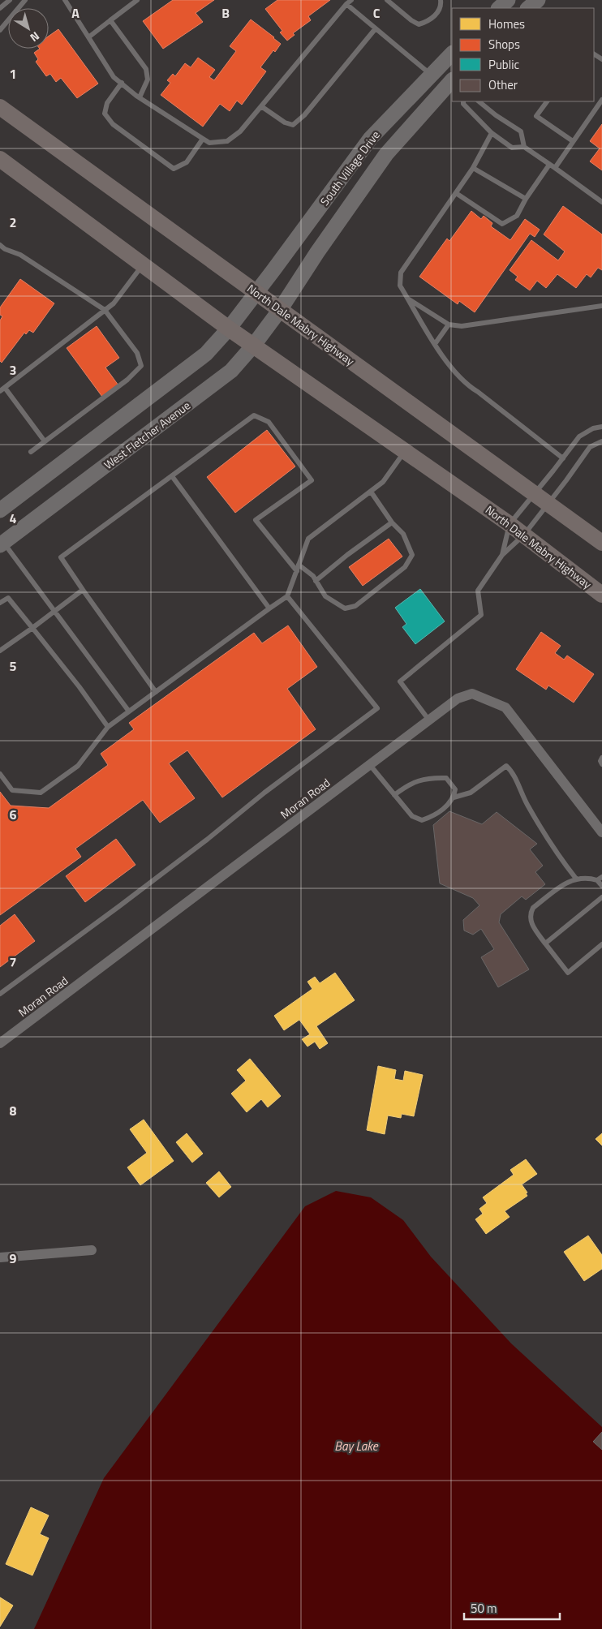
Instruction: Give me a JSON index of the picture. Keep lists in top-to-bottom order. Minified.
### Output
{"streets":{"main road":["South Village Drive","North Dale Mabry Highway","West Fletcher Avenue"],"street":["Moran Road"]},"crossings":[["South Village Drive","North Dale Mabry Highway"],["South Village Drive","West Fletcher Avenue"],["North Dale Mabry Highway","West Fletcher Avenue"]],"water":["Bay Lake"],"legend":["Homes","Shops","Public","Other"],"scale_bar":"50 m","north":"bottom right","grid":{"columns":["A","B","C"],"rows":["1","2","3","4","5","6","7","8","9"]}}
